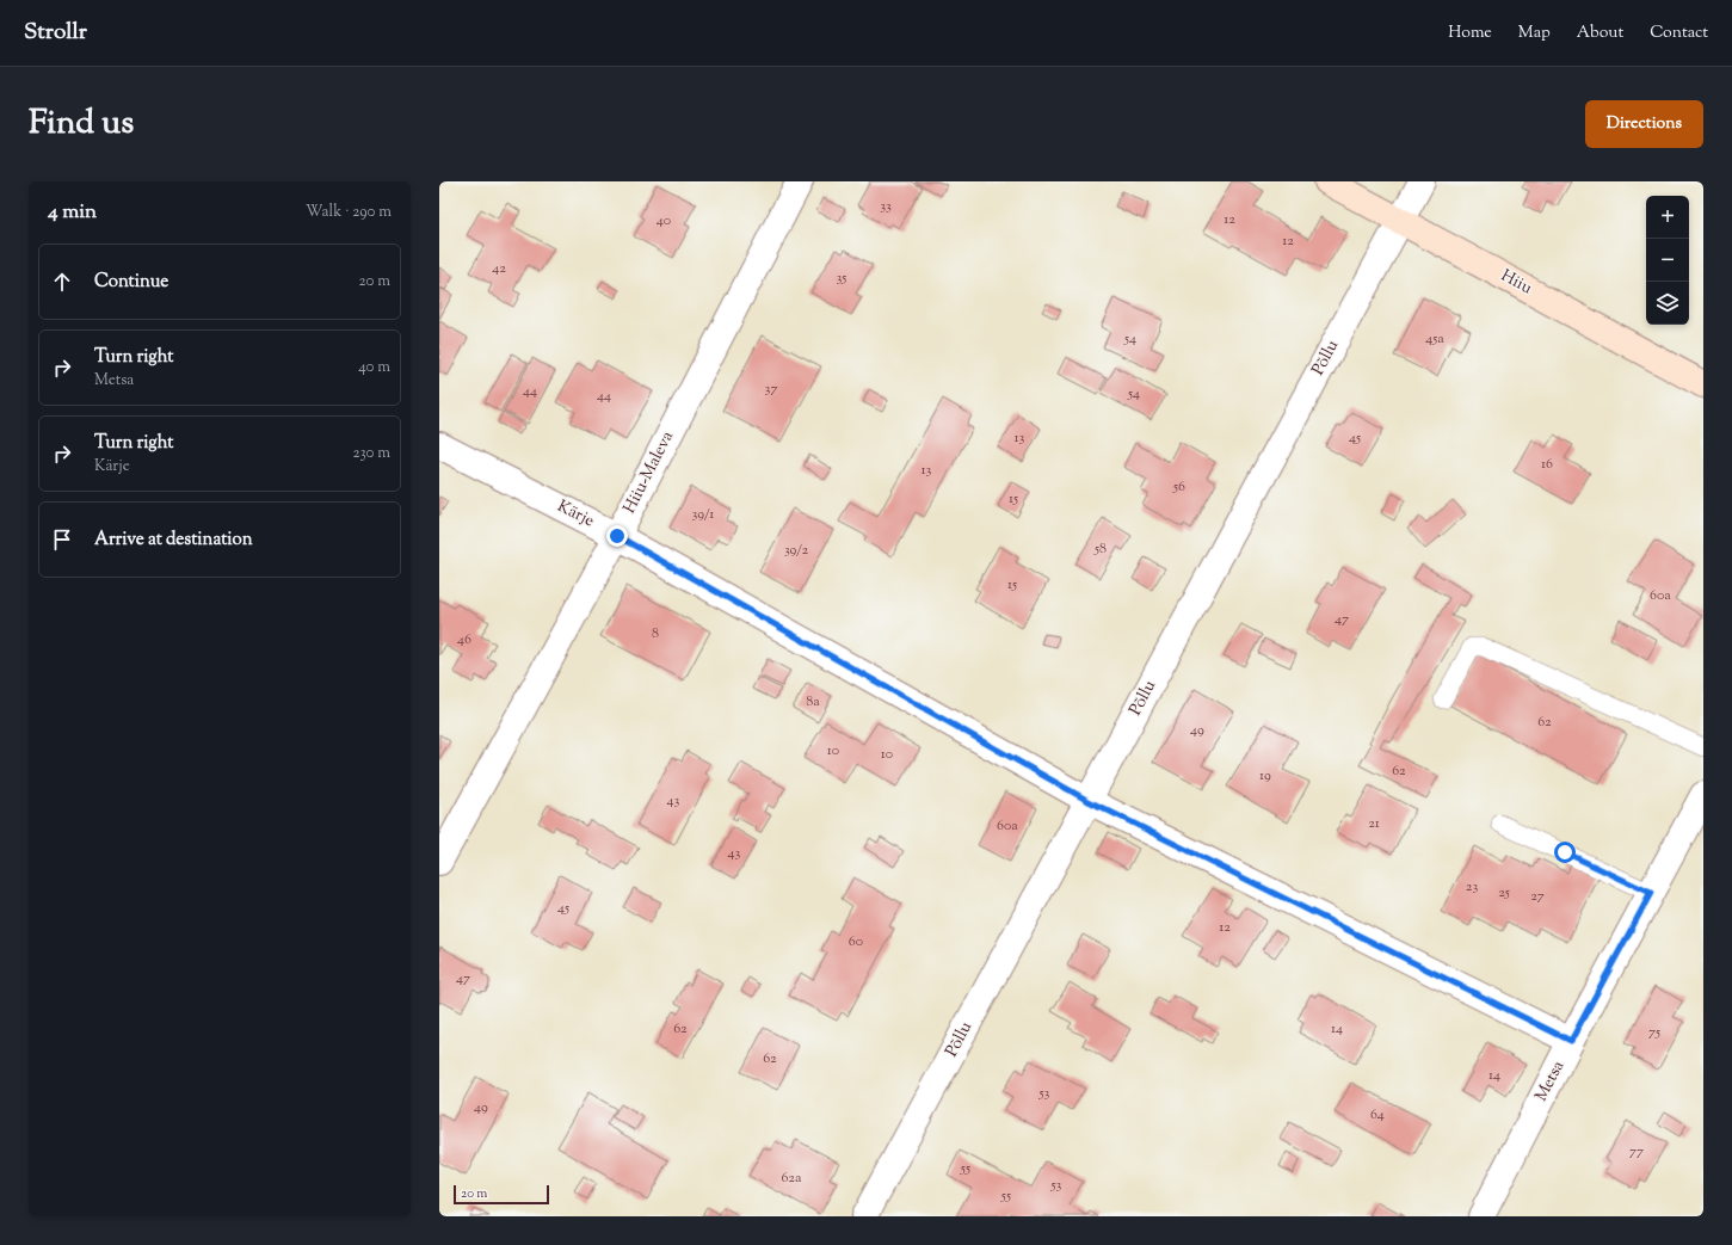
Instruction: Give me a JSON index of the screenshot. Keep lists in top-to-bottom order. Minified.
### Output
{"streets":{"street":["Hiiu","Põllu","Hiiu-Maleva","Kärje","Metsa"]},"crossings":[["Hiiu","Põllu"],["Põllu","Kärje"],["Hiiu-Maleva","Kärje"],["Kärje","Metsa"]],"house_numbers":["33","12","40","12","42","35","54","45a","37","44","54","44","13","45","16","13","56","15","39/1","58","39/2","15","60a","47","8","46","8a","62","49","10","10","62","19","43","21","60a","43","23","25","27","45","12","60","47","62","14","75","62","14","53","49","64","77","55","62a","53","55"],"scale_bar":"20 m","page":{"header":"Strollr","nav":["Home","Map","About","Contact"],"title":"Find us","buttons":"Directions","heading":["4 min","Walk · 290 m"],"map_buttons":["+","−"],"list":[["Continue","20 m"],["Turn right","Metsa","40 m"],["Turn right","Kärje","230 m"],"Arrive at destination"],"scale":"20 m"}}
